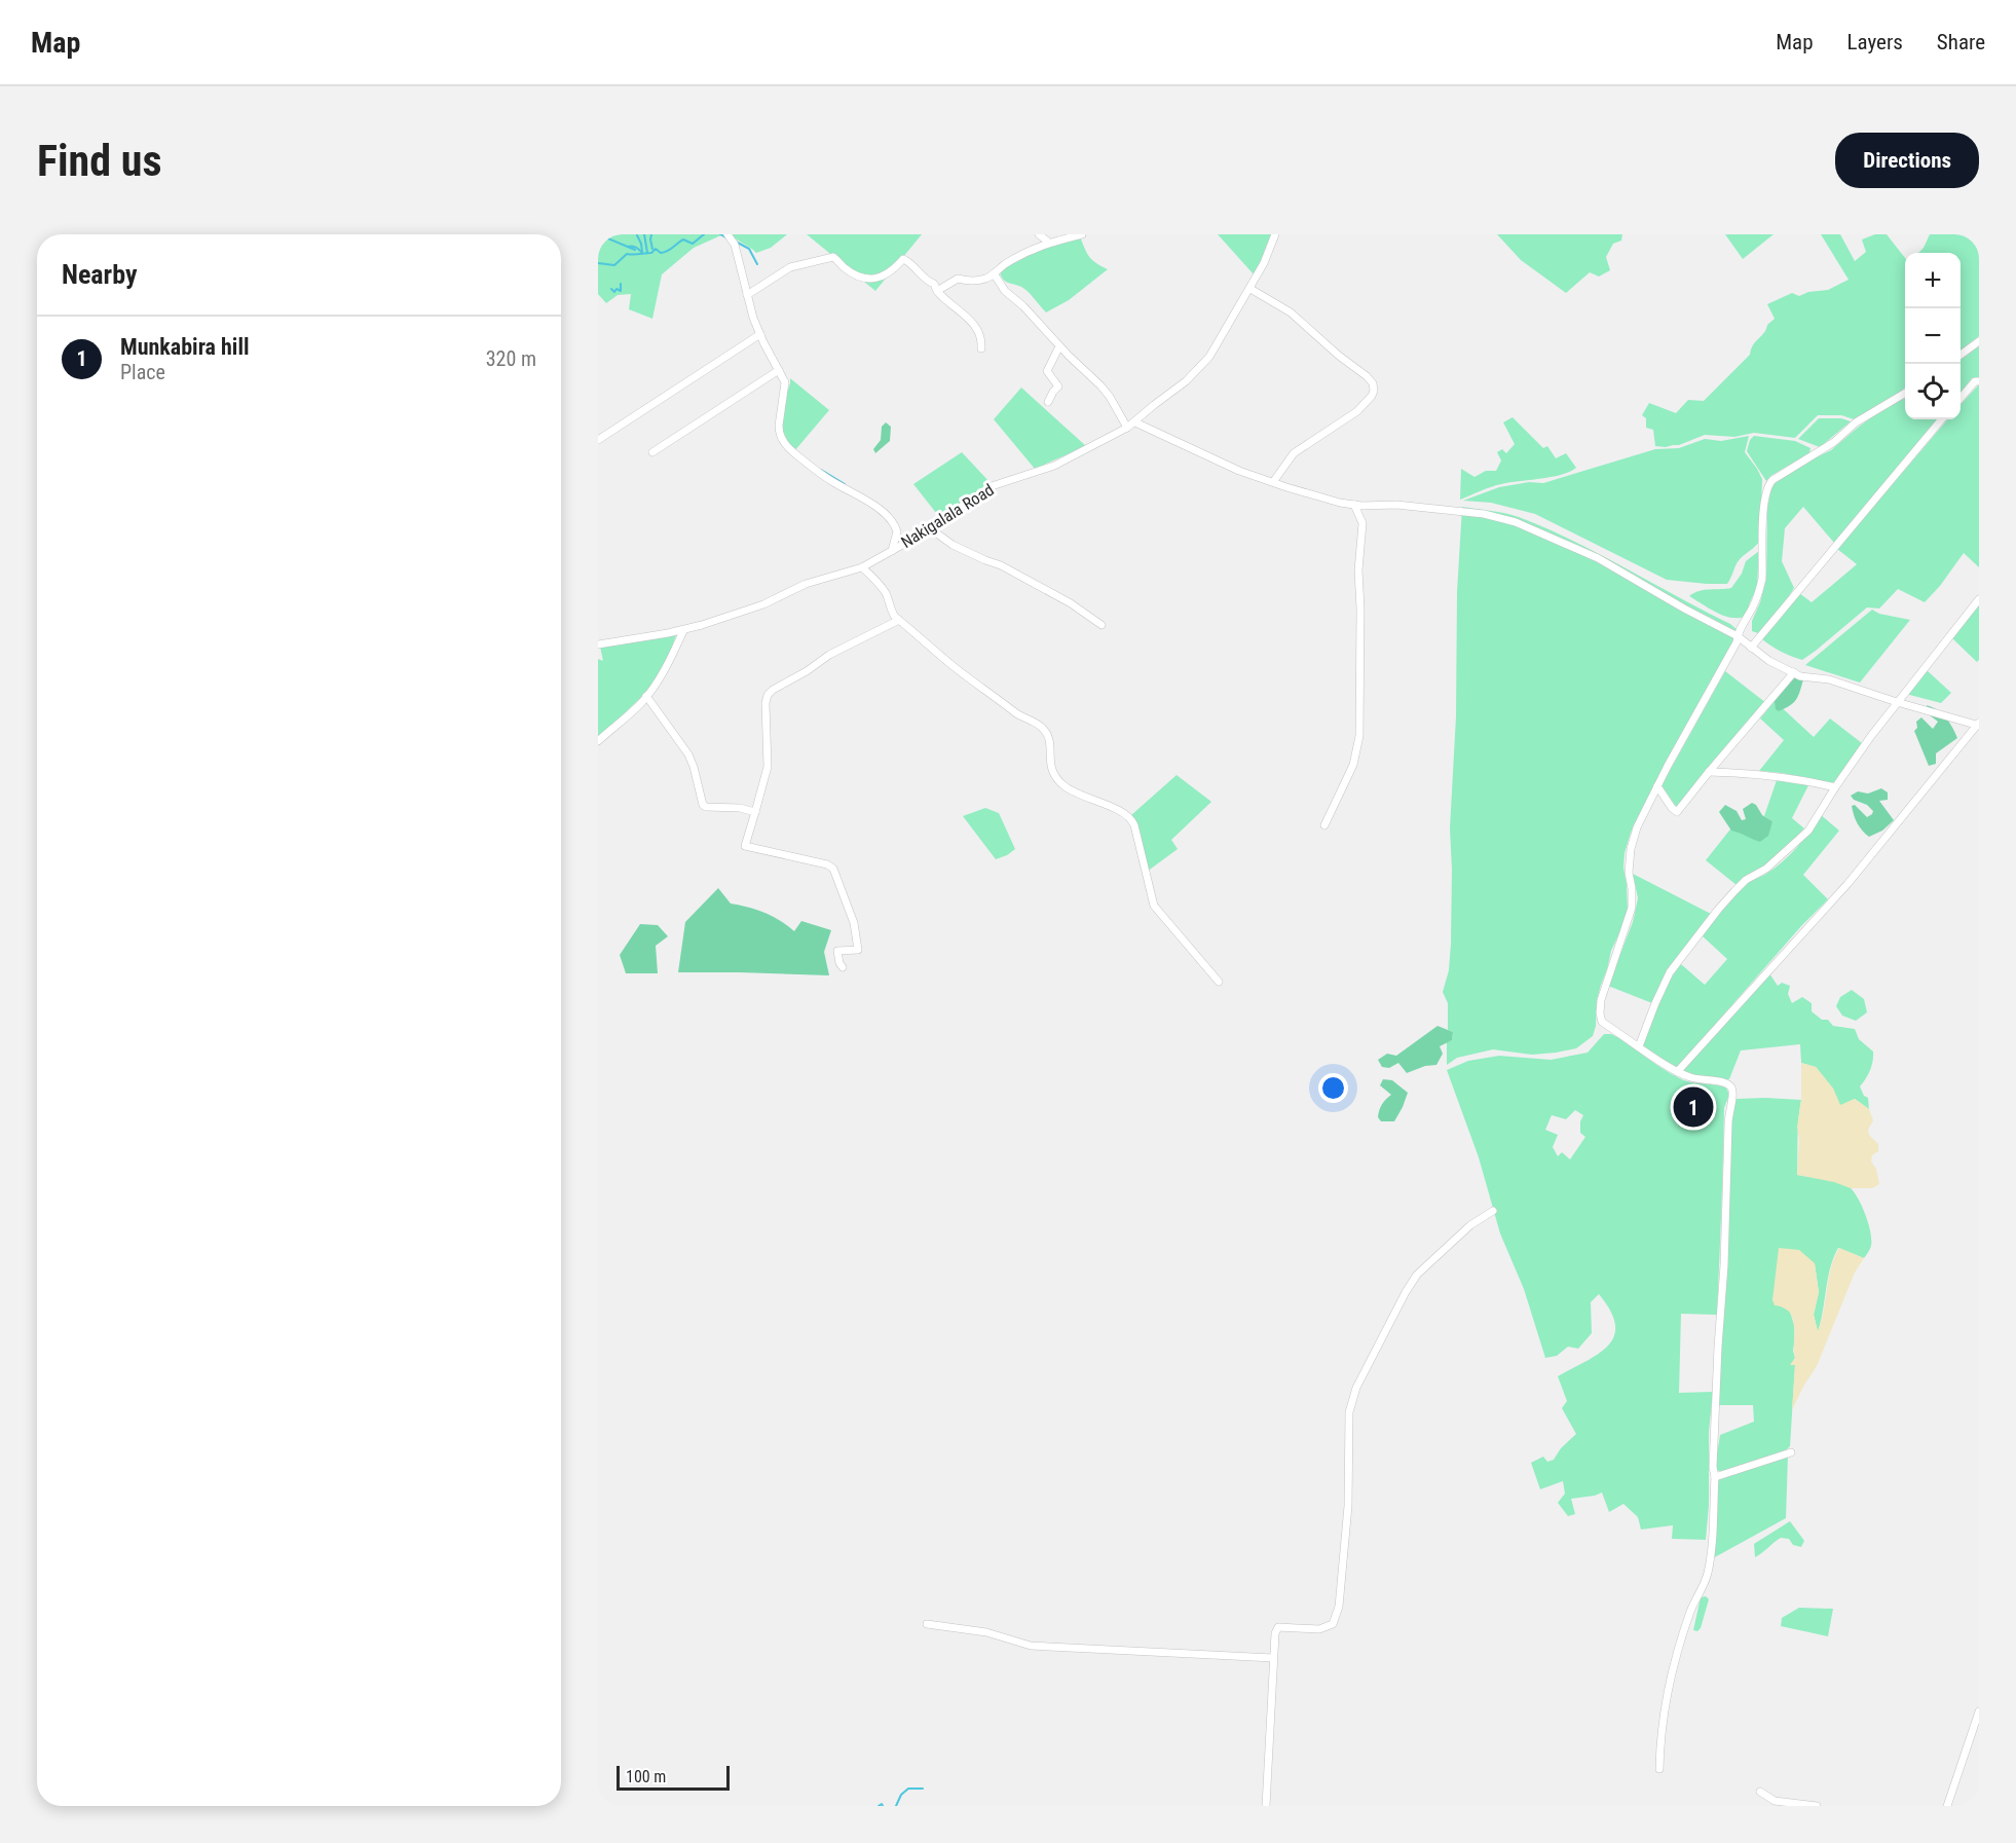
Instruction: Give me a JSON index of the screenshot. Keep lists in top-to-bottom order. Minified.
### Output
{"streets":{"street":["Nakigalala Road"]},"scale_bar":"100 m","page":{"header":"Map","nav":["Map","Layers","Share"],"buttons":"Directions","title":"Find us","heading":"Nearby","map_buttons":["+","−"],"list":[{"mark":"1","name":"Munkabira hill","note":"Place","value":"320 m"}],"pins":"1","scale":"100 m"}}
